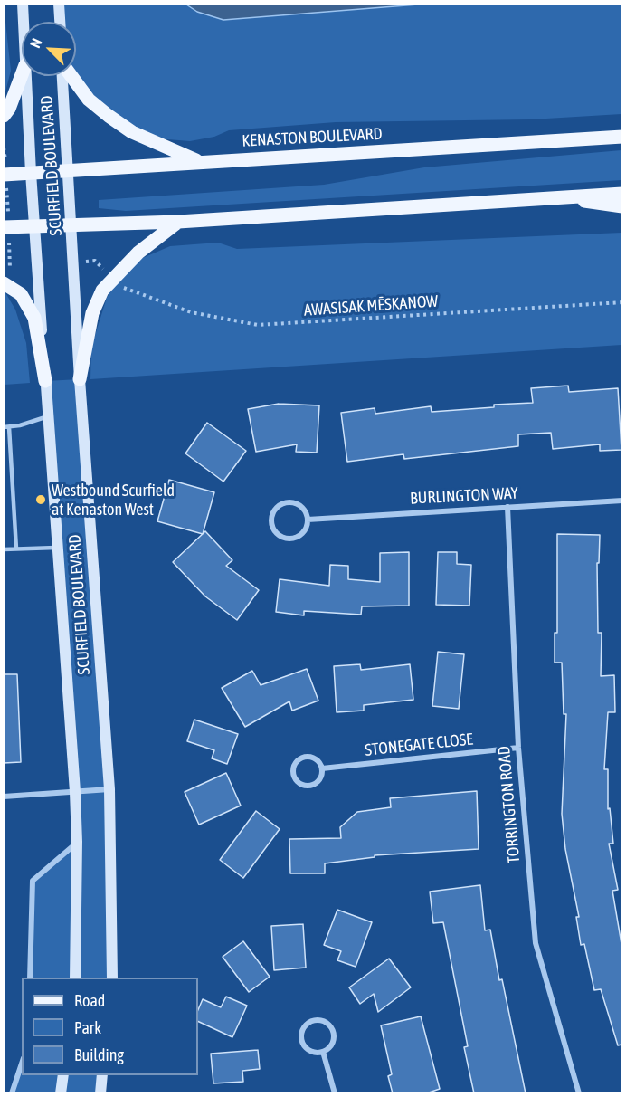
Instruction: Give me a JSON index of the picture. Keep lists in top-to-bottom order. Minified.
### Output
{"streets":{"main road":["KENASTON BOULEVARD"],"street":["SCURFIELD BOULEVARD","BURLINGTON WAY","STONEGATE CLOSE","TORRINGTON ROAD"],"path":["AWASISAK MĒSKANOW"]},"crossings":[["KENASTON BOULEVARD","SCURFIELD BOULEVARD"],["BURLINGTON WAY","TORRINGTON ROAD"],["STONEGATE CLOSE","TORRINGTON ROAD"]],"places":["Westbound Scurfield at Kenaston West"],"legend":["Road","Park","Building"],"north":"top left"}
